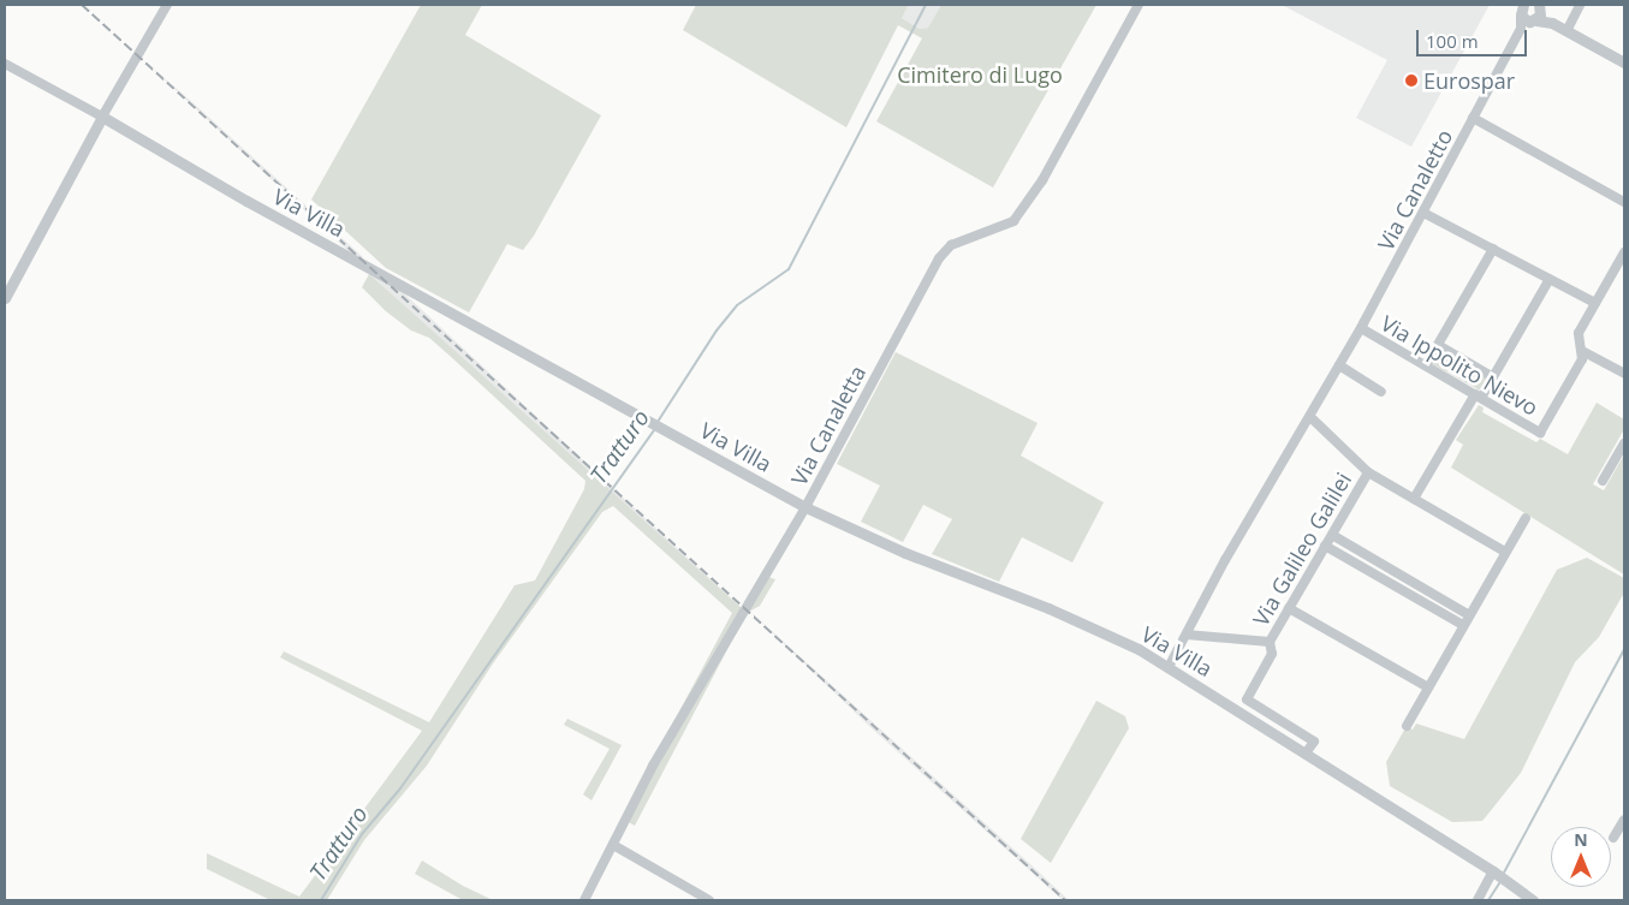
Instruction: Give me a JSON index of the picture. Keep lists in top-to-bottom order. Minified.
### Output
{"streets":{"street":["Via Canaletto","Via Villa","Via Ippolito Nievo","Via Canaletta","Via Galileo Galilei"]},"crossings":[["Via Canaletto","Via Villa"],["Via Canaletto","Via Ippolito Nievo"],["Via Canaletto","Via Galileo Galilei"],["Via Villa","Via Canaletta"]],"water":["Tratturo"],"parks":["Cimitero di Lugo"],"places":["Eurospar"],"scale_bar":"100 m","north":"top"}
